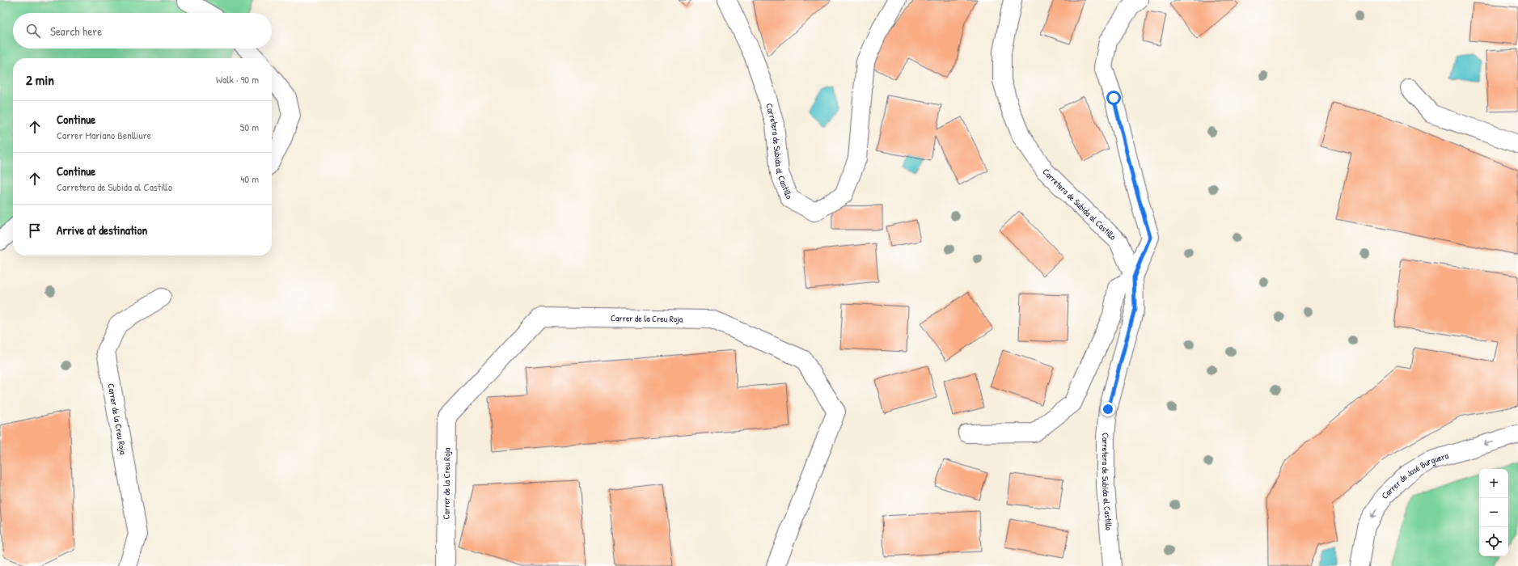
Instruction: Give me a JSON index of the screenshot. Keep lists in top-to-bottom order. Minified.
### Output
{"streets":{"street":["Carretera de Subida al Castillo","Carrer de la Creu Roja","Carrer de José Burguera"]},"one_way":["Carrer de José Burguera"],"page":{"search":"Search here","heading":["2 min","Walk · 90 m"],"list":[["Continue","Carrer Mariano Benlliure","50 m"],["Continue","Carretera de Subida al Castillo","40 m"],"Arrive at destination"],"map_buttons":["+","−"]}}
